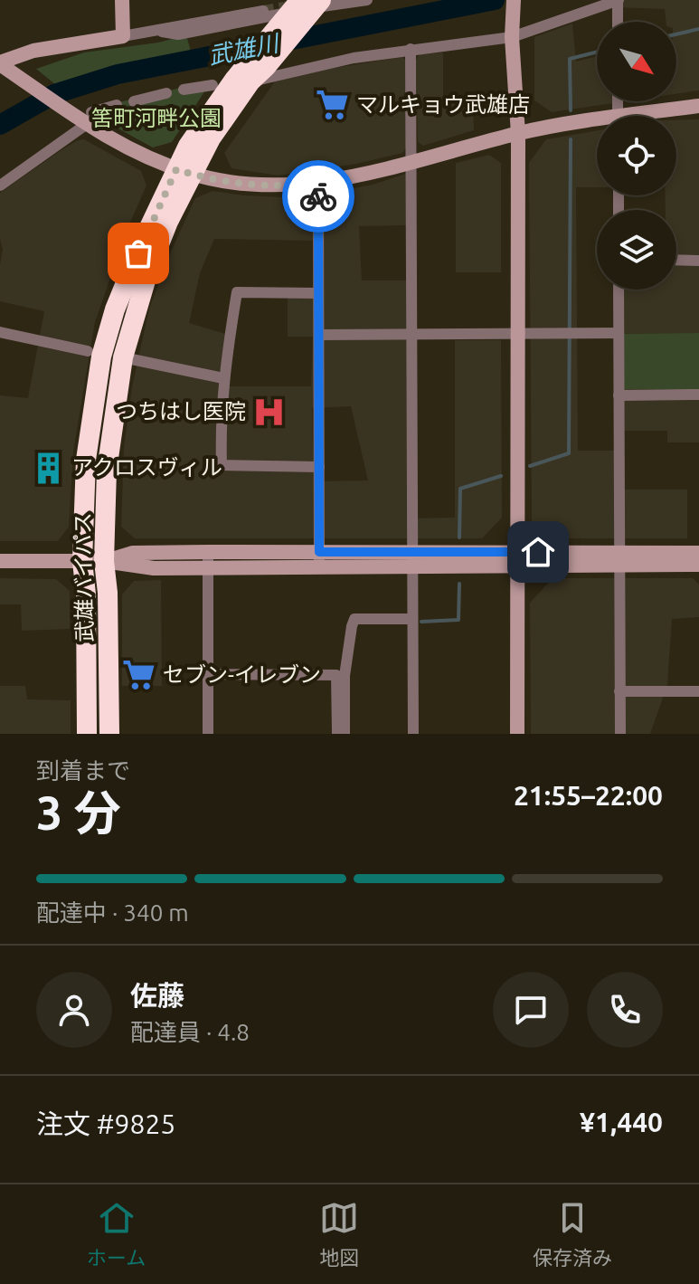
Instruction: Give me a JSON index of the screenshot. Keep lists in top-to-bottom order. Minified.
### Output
{"streets":{"highway":["武雄バイパス"]},"water":["武雄川"],"parks":["筈町河畔公園"],"places":{"supermarket":["マルキョウ武雄店","セブン-イレブン"],"hospital":["つちはし医院"],"building":["アクロスヴィル"]},"north":"bottom right","page":{"heading":["3 分","到着まで","21:55–22:00"],"panel":["佐藤","配達員 · 4.8","注文 #9825","¥1,440"],"bar":"配達中 · 340 m","tabs":["ホーム","地図","保存済み"]}}
